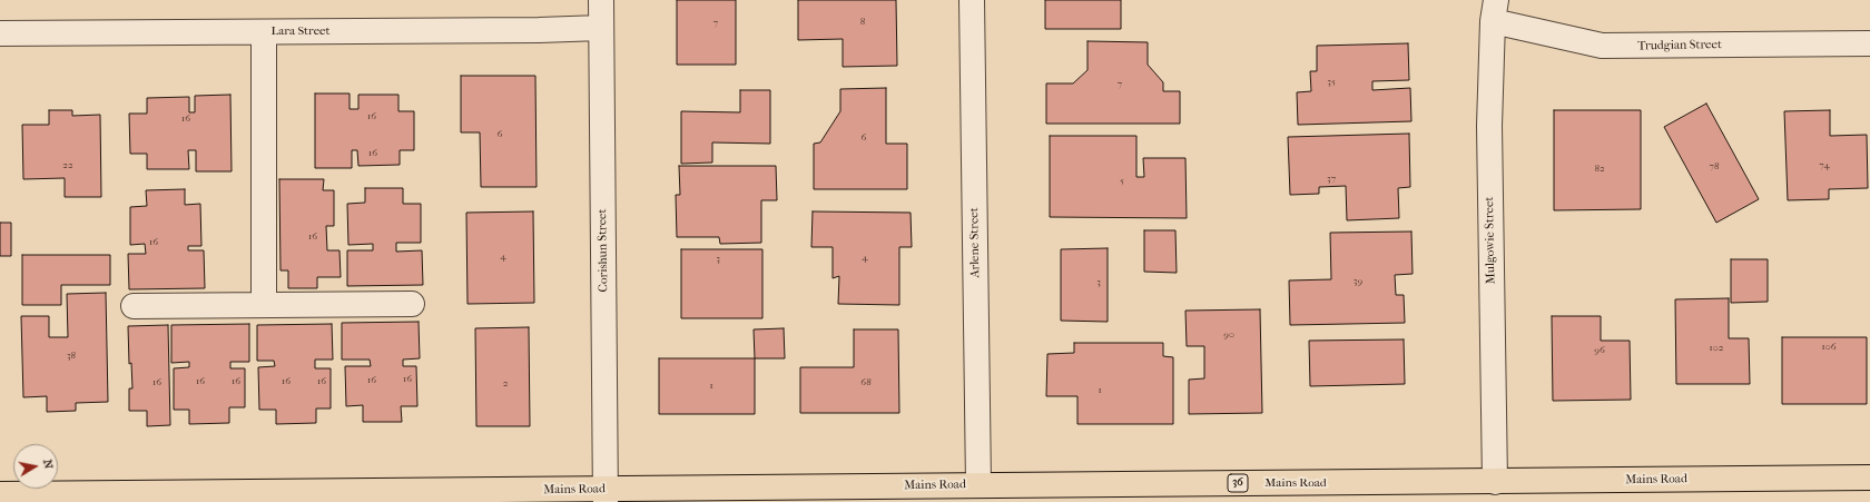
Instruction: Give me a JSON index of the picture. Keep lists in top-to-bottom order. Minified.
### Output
{"streets":{"main road":["Mains Road","36"],"street":["Lara Street","Trudgian Street","Mulgowie Street","Arlene Street","Corishun Street"]},"crossings":[["Lara Street","Corishun Street"],["Trudgian Street","Mulgowie Street"],["Mulgowie Street","Mains Road"],["Arlene Street","Mains Road"],["Corishun Street","Mains Road"]],"house_numbers":["8","7","35","7","16","16","6","6","16","22","74","78","82","37","5","16","16","4","4","3","39","3","90","106","102","96","38","16","16","16","16","16","16","16","68","2","1","1"],"north":"right"}
